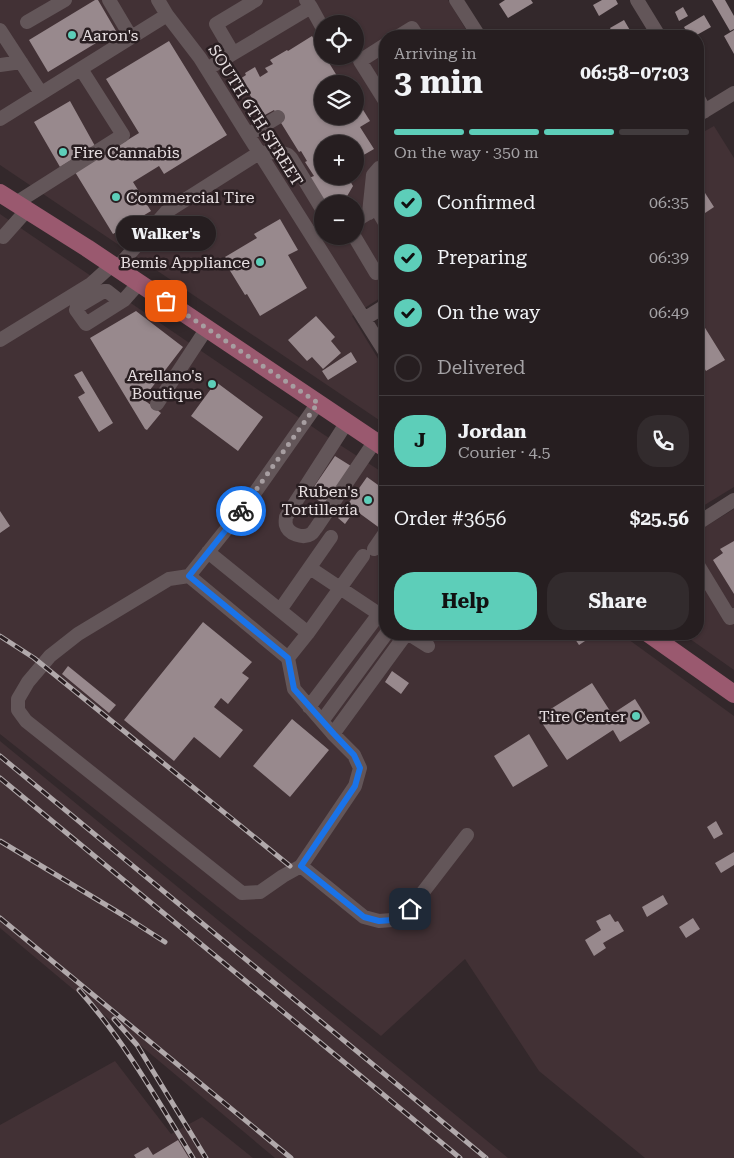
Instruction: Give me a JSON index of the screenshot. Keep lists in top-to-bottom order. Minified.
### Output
{"streets":{"street":["SOUTH 6TH STREET"]},"places":["Aaron's","Fire Cannabis","Commercial Tire","Bemis Appliance","Walker's","Arellano's Boutique","Ruben's Tortillería","Tire Center"],"page":{"map_buttons":["+","−"],"heading":["3 min","Arriving in","06:58–07:03"],"panel":["Jordan","Courier · 4.5","Order #3656","$25.56"],"bar":"On the way · 350 m","list":[["Confirmed","06:35"],["Preparing","06:39"],["On the way","06:49"],"Delivered"],"bubble":"Walker's","round":"J","buttons":["Help","Share"]}}
